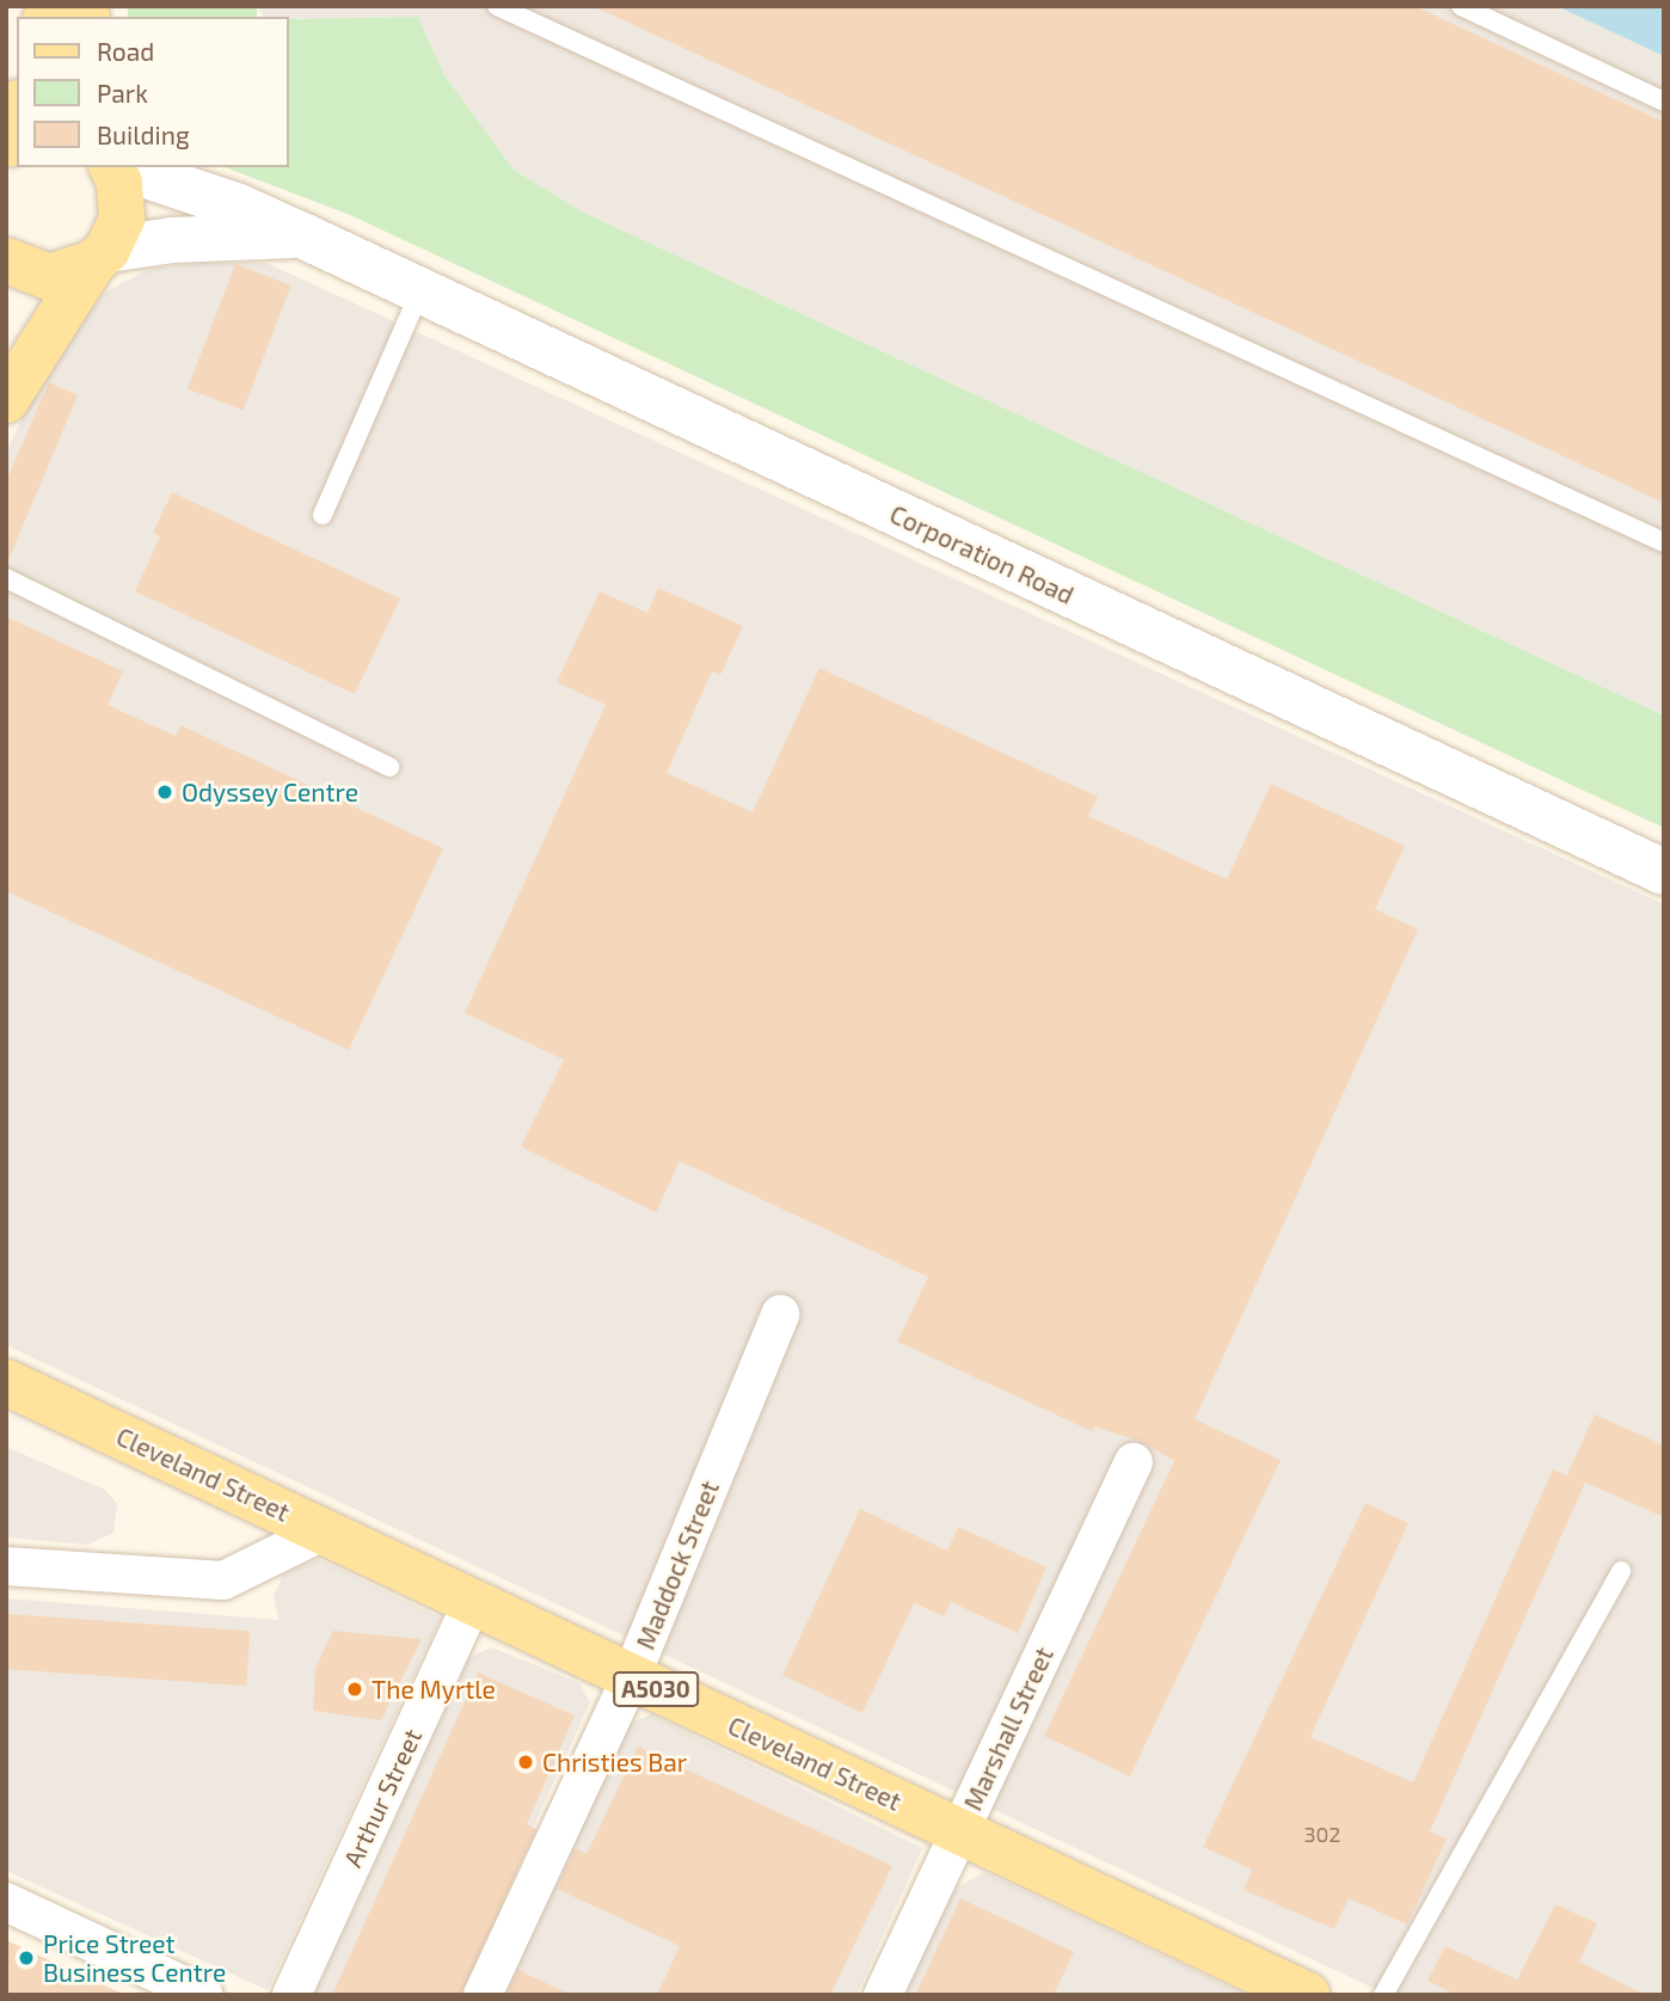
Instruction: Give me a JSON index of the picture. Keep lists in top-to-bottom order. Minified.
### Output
{"streets":{"main road":["Corporation Road","Cleveland Street","A5030"],"street":["Maddock Street","Marshall Street","Arthur Street"]},"crossings":[["Cleveland Street","Maddock Street"],["Cleveland Street","Marshall Street"],["Cleveland Street","Arthur Street"]],"places":["Odyssey Centre","The Myrtle","Christies Bar","Price Street Business Centre"],"house_numbers":["302"],"legend":["Road","Park","Building"]}
